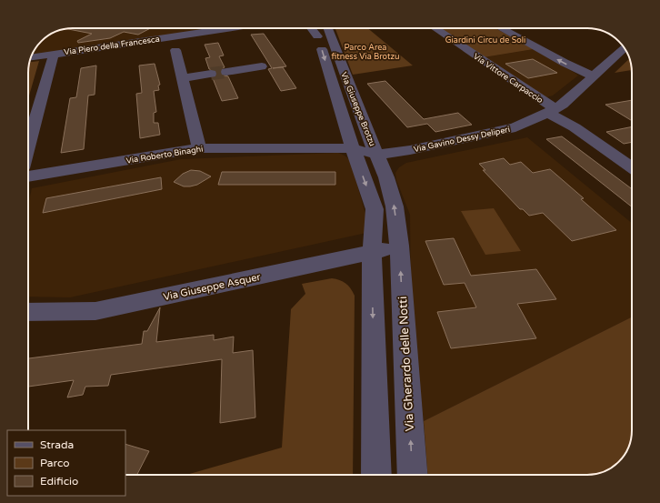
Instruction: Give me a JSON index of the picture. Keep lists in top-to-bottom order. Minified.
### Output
{"streets":{"street":["Via Piero della Francesca","Via Vittore Carpaccio","Via Giuseppe Brotzu","Via Gavino Dessy Deliperi","Via Roberto Binaghi","Via Giuseppe Asquer","Via Gherardo delle Notti"]},"crossings":[["Via Vittore Carpaccio","Via Gavino Dessy Deliperi"],["Via Giuseppe Brotzu","Via Gavino Dessy Deliperi"],["Via Giuseppe Brotzu","Via Roberto Binaghi"],["Via Giuseppe Brotzu","Via Giuseppe Asquer"],["Via Giuseppe Brotzu","Via Gherardo delle Notti"],["Via Giuseppe Asquer","Via Gherardo delle Notti"]],"parks":["Giardini Circu de Soli","Parco Area fitness Via Brotzu"],"legend":["Strada","Parco","Edificio"]}
